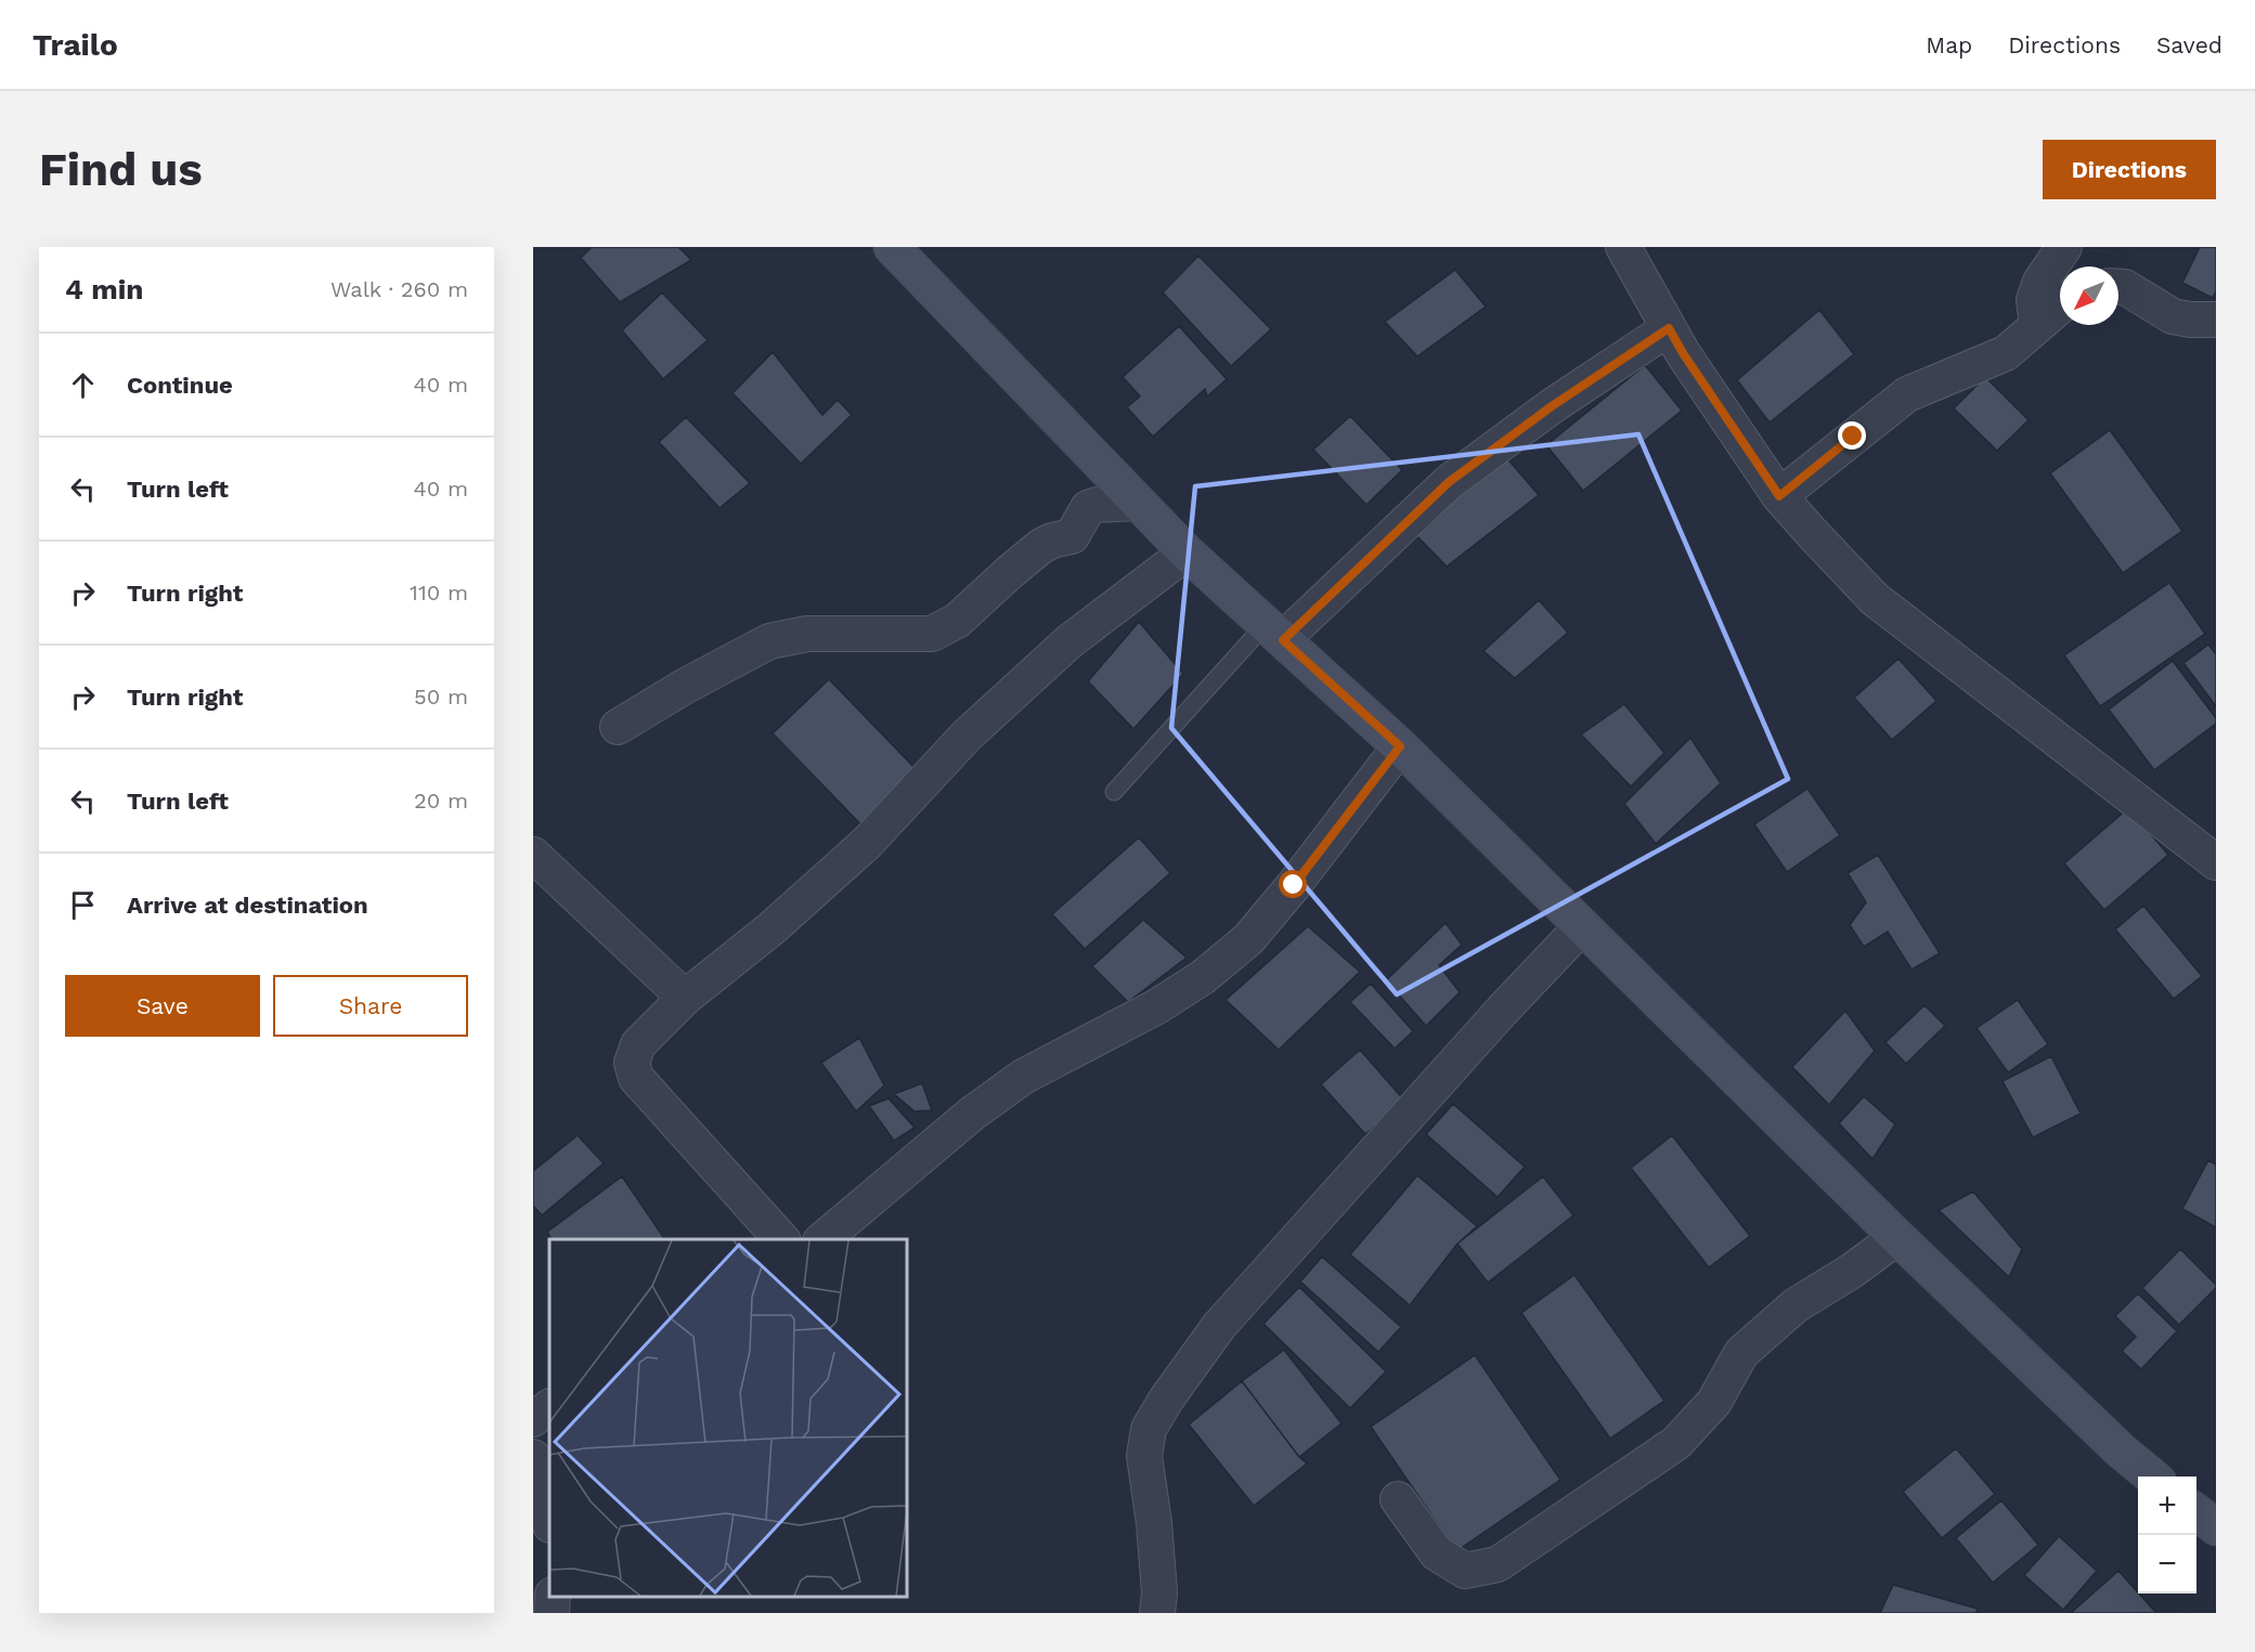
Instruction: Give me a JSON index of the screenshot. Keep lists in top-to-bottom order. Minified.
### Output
{"north":"bottom left","page":{"header":"Trailo","nav":["Map","Directions","Saved"],"buttons":["Directions",["Save","Share"]],"title":"Find us","heading":["4 min","Walk · 260 m"],"list":[["Continue","40 m"],["Turn left","40 m"],["Turn right","110 m"],["Turn right","50 m"],["Turn left","20 m"],"Arrive at destination"],"map_buttons":["+","−"]}}
